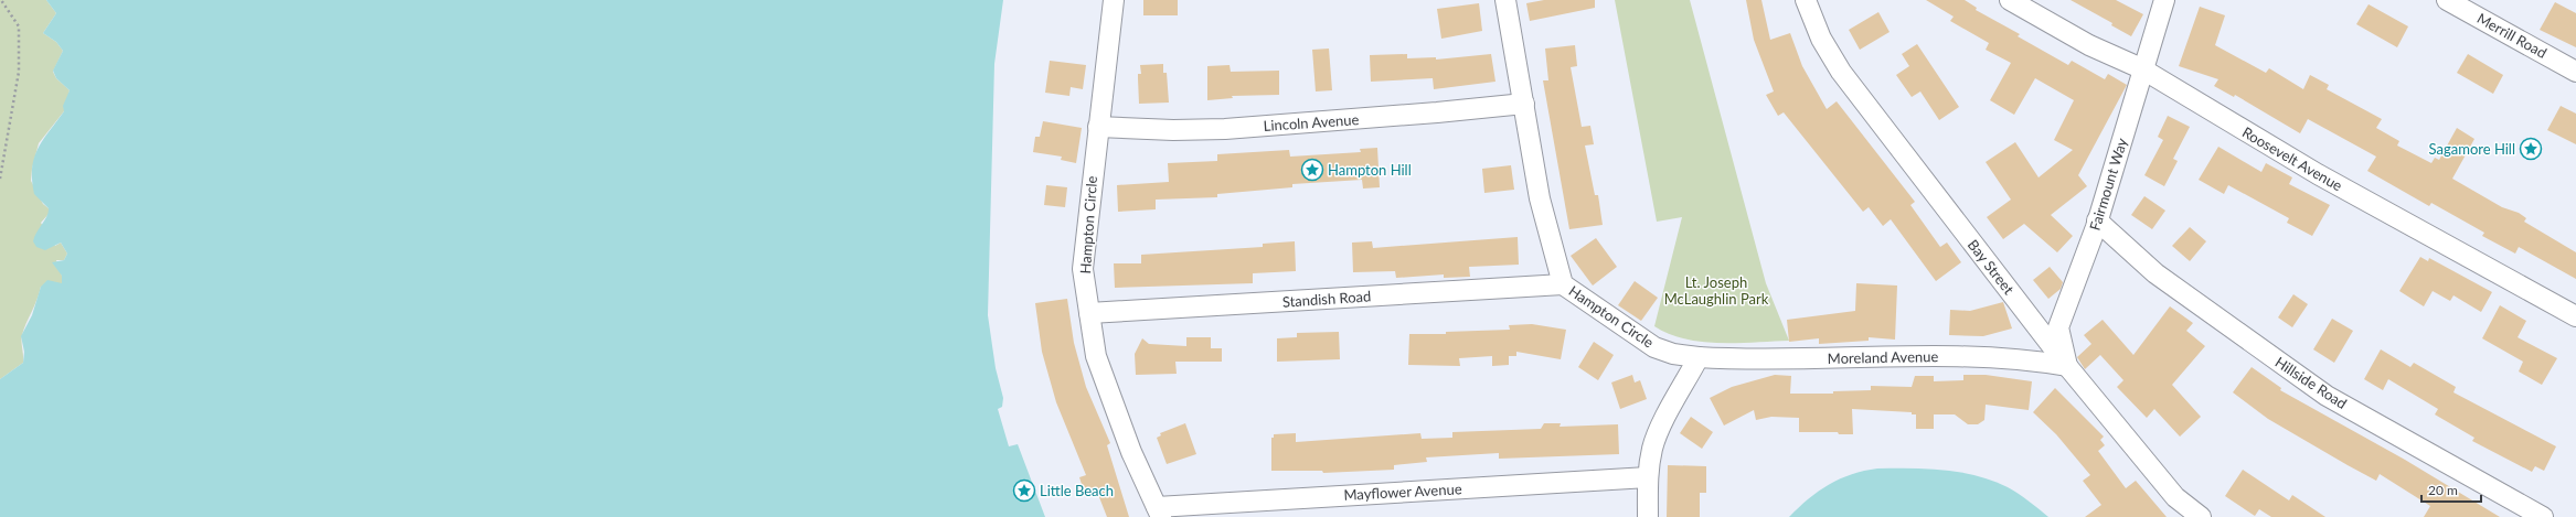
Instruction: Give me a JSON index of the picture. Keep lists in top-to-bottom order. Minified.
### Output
{"streets":{"street":["Merrill Road","Lincoln Avenue","Roosevelt Avenue","Fairmount Way","Hampton Circle","Bay Street","Standish Road","Moreland Avenue","Hillside Road","Mayflower Avenue"]},"crossings":[["Lincoln Avenue","Hampton Circle"],["Roosevelt Avenue","Fairmount Way"],["Fairmount Way","Bay Street"],["Fairmount Way","Moreland Avenue"],["Fairmount Way","Hillside Road"],["Hampton Circle","Standish Road"],["Hampton Circle","Moreland Avenue"],["Hampton Circle","Mayflower Avenue"],["Bay Street","Moreland Avenue"]],"parks":["Lt. Joseph McLaughlin Park"],"places":{"place":["Sagamore Hill","Hampton Hill","Little Beach"]},"scale_bar":"20 m"}
